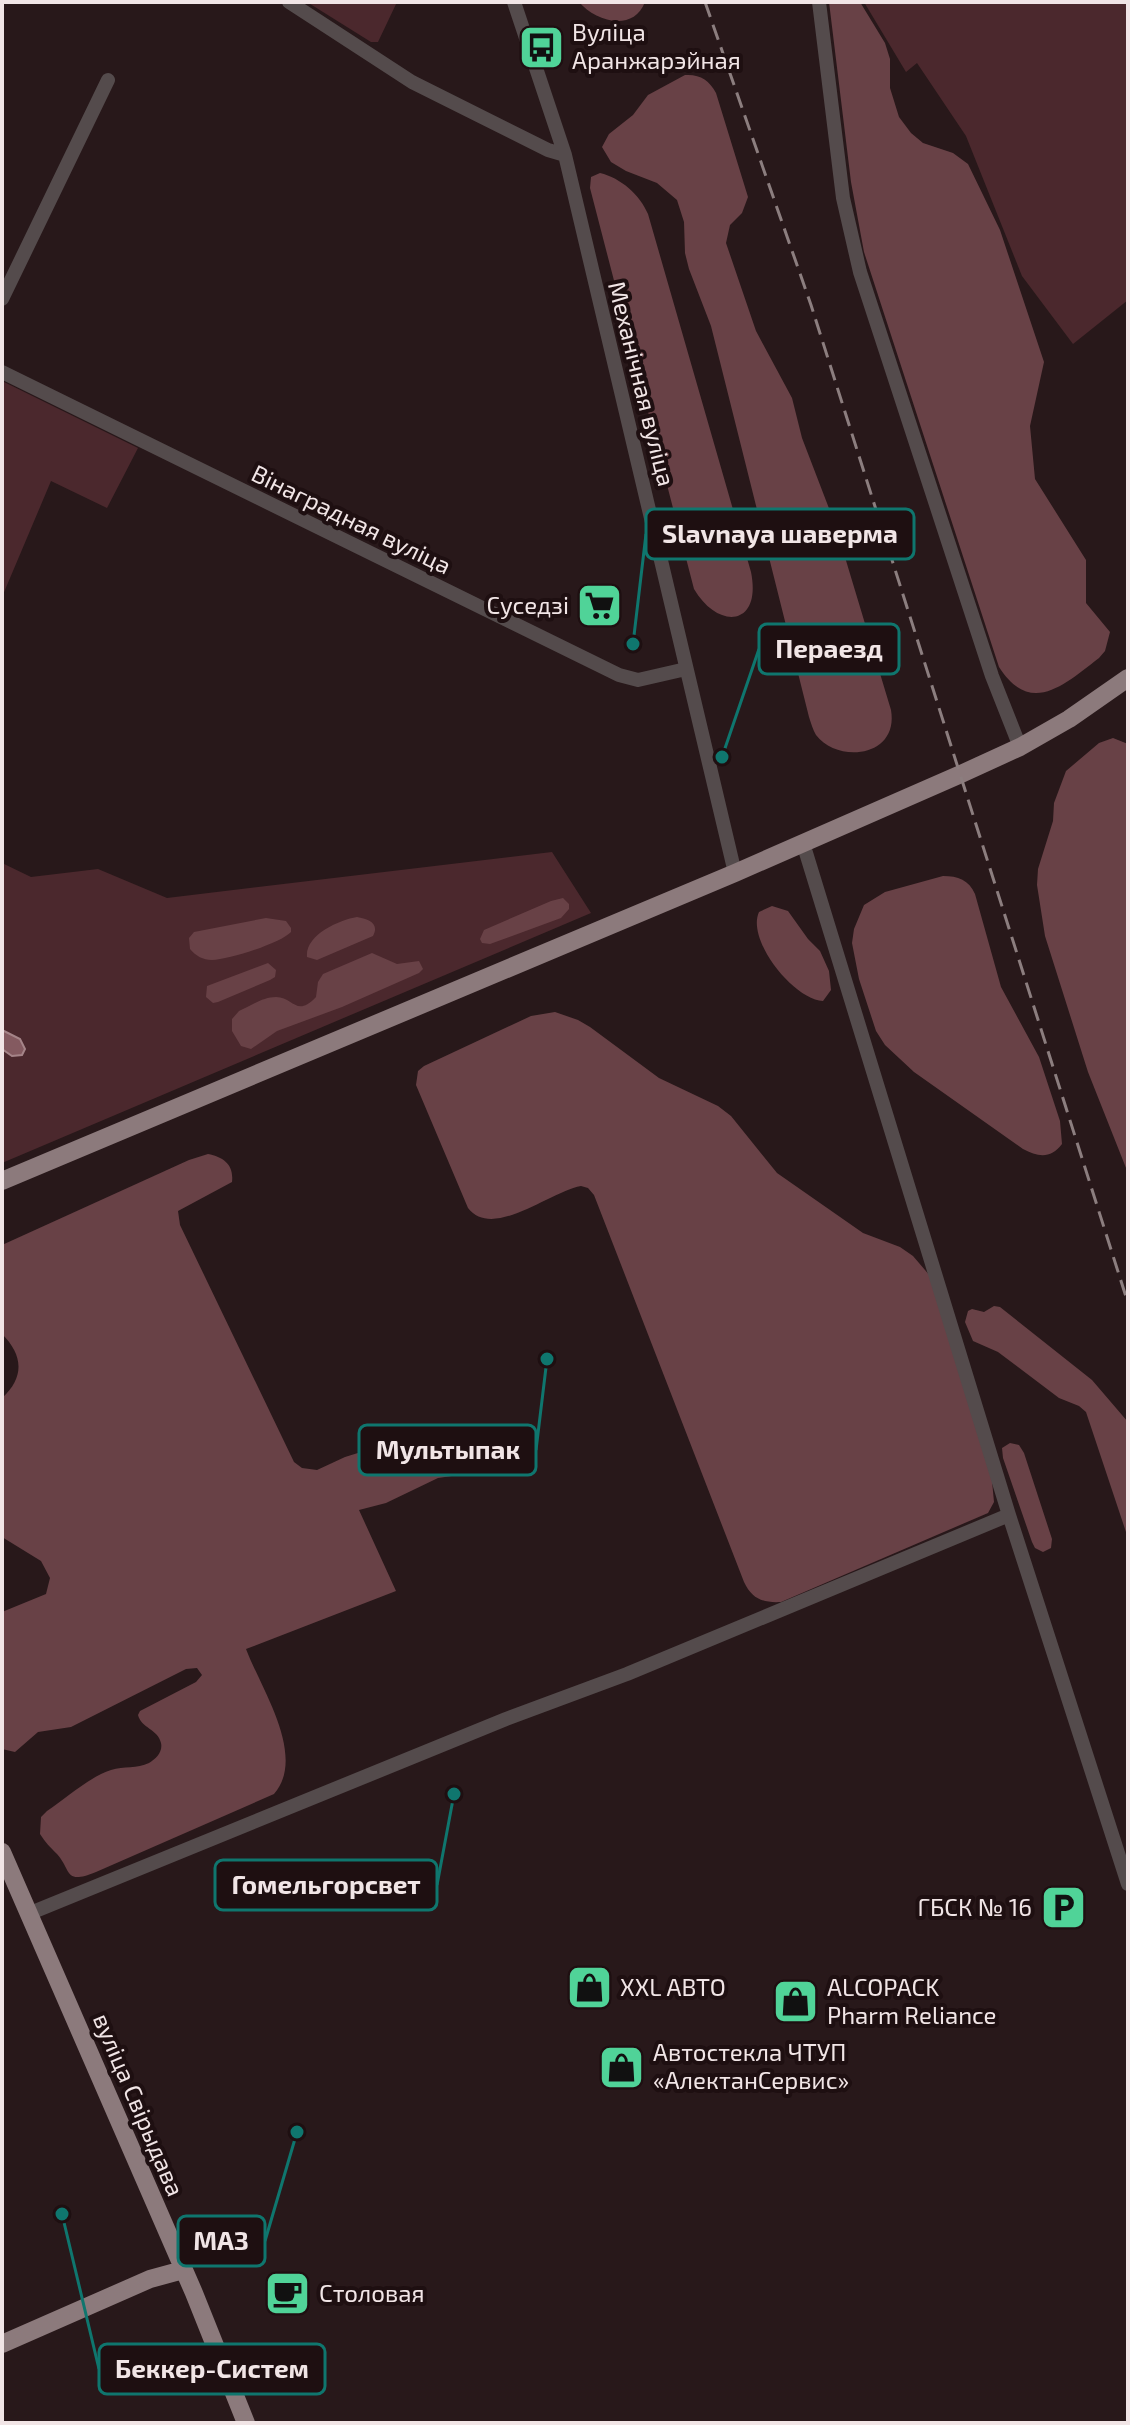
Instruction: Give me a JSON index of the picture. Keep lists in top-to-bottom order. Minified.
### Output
{"streets":{"main road":["вуліца Свірыдава"],"street":["Механічная вуліца","Вінаградная вуліца"]},"crossings":[["Механічная вуліца","Вінаградная вуліца"]],"places":{"bus stop":["Вуліца Аранжарэйная"],"supermarket":["Суседзі"],"other":["Slavnaya шаверма","Пераезд","Мультыпак","Гомельгорсвет","МАЗ","Беккер-Систем"],"parking":["ГБСК № 16"],"shop":["XXL АВТО","ALCOPACK Pharm Reliance","Автостекла ЧТУП «АлектанСервис»"],"cafe":["Столовая"]}}
